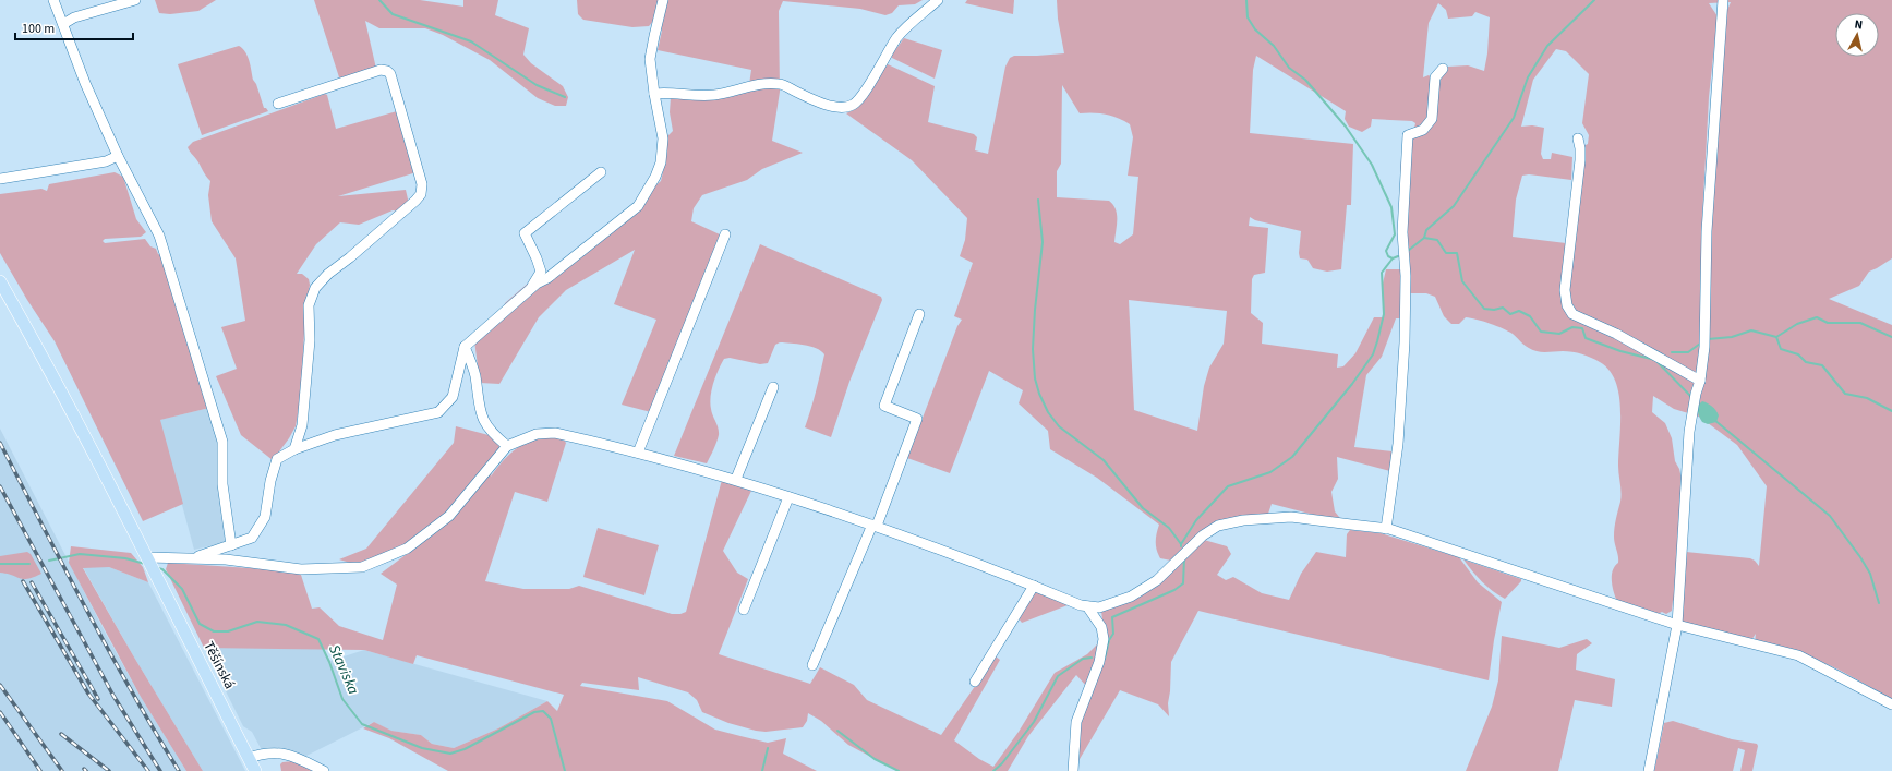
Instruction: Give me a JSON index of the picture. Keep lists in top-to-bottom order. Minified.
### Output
{"streets":{"main road":["Těšínská"]},"water":["Staviska"],"scale_bar":"100 m","north":"top"}
